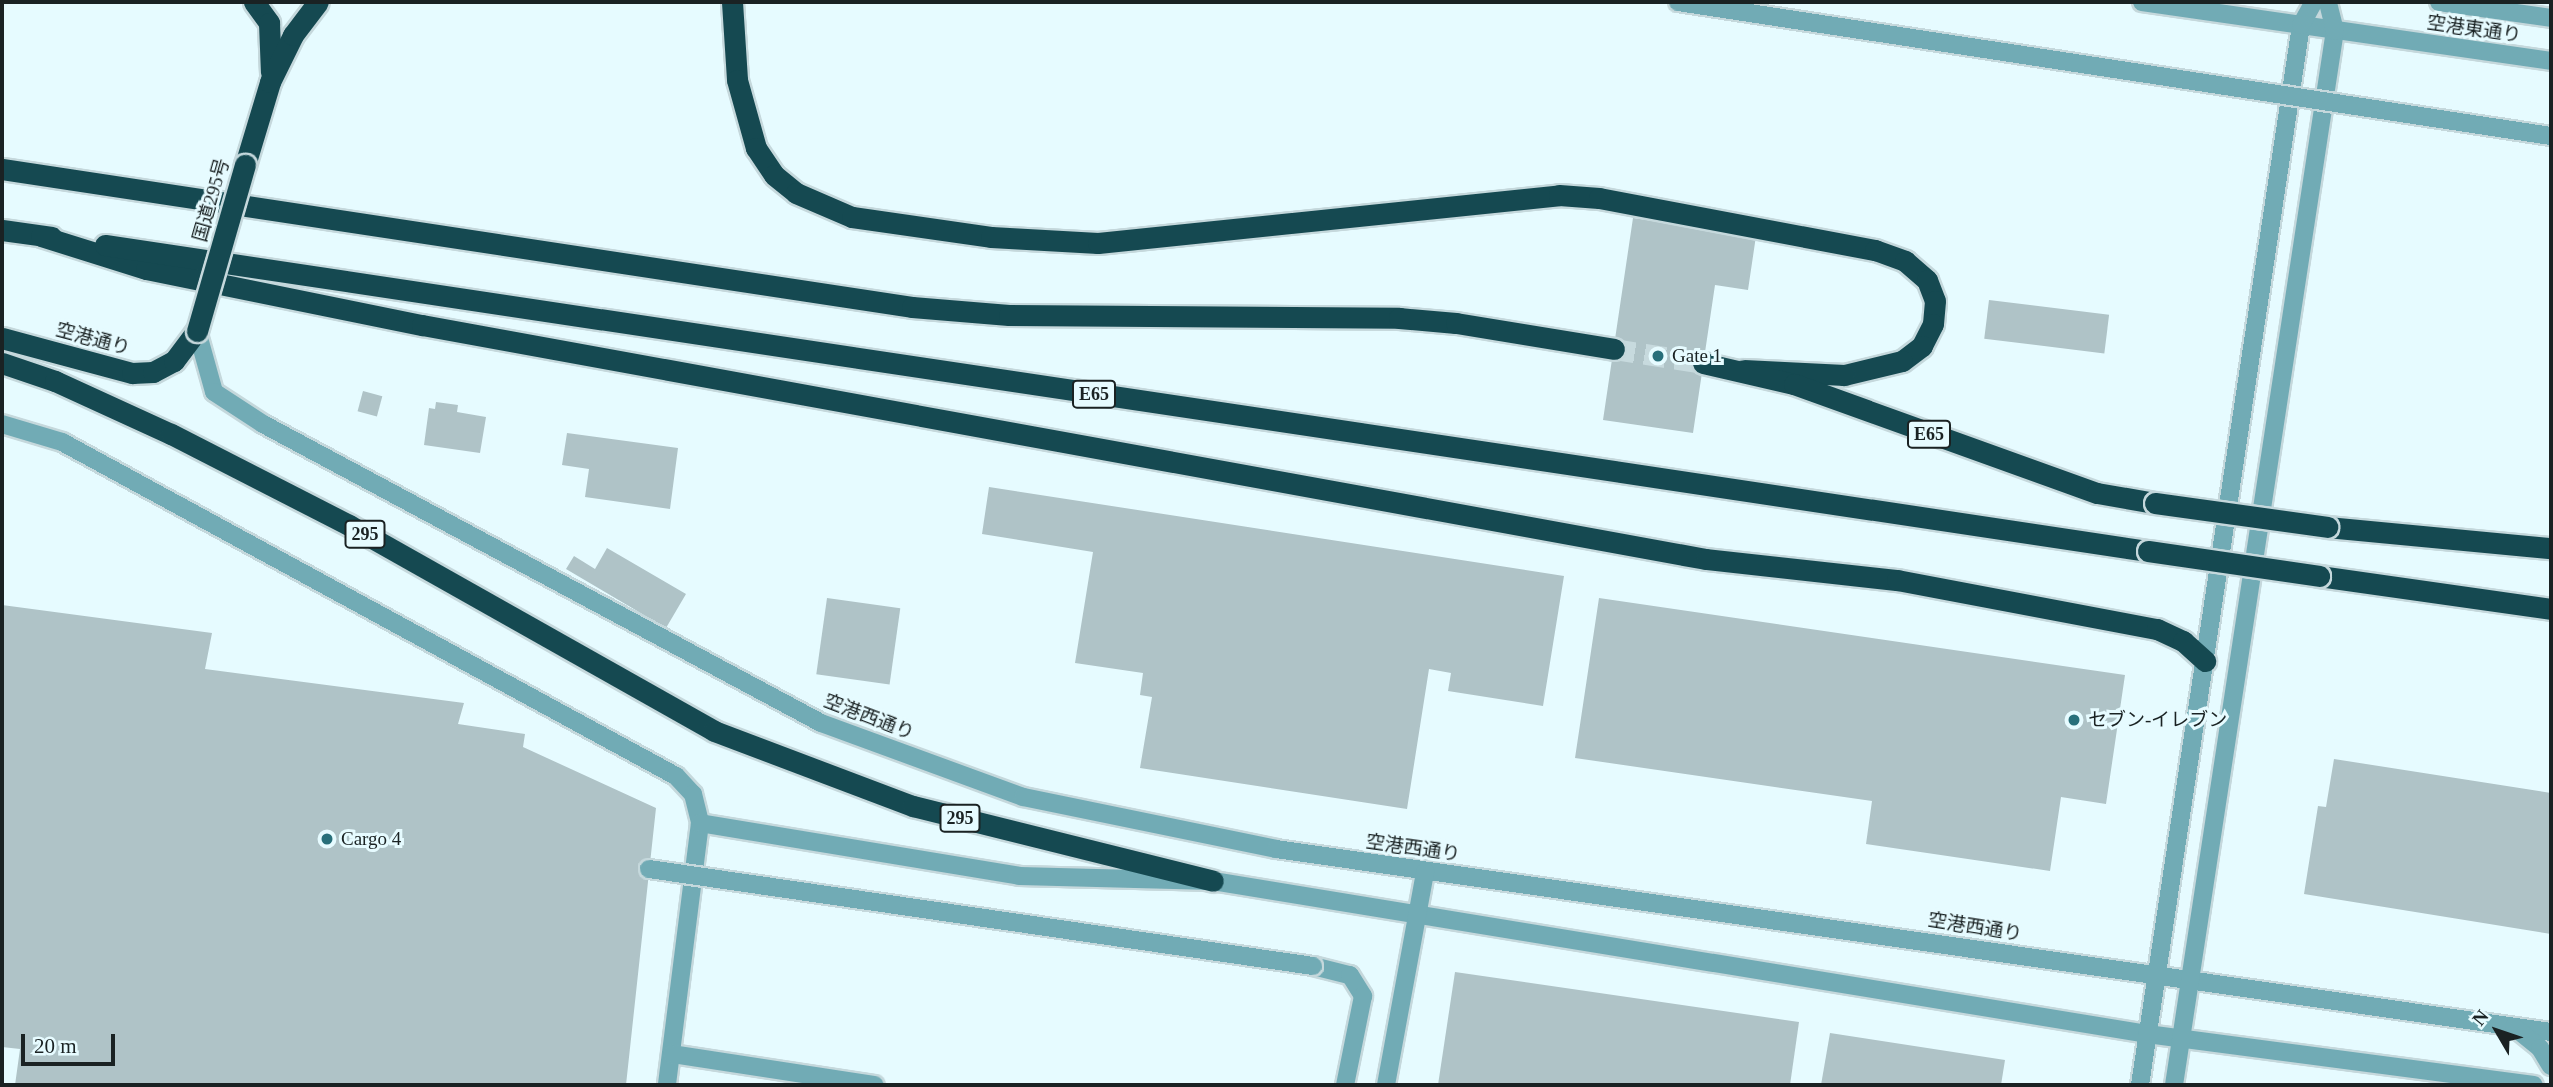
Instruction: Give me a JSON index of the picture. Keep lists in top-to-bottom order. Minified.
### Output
{"streets":{"highway":["国道295号","空港通り","E65","295"],"street":["空港東通り","空港西通り"]},"crossings":[["国道295号","空港通り"],["国道295号","空港西通り"],["空港通り","空港西通り"]],"places":["Gate 1","セブン-イレブン","Cargo 4"],"scale_bar":"20 m","north":"top left"}
